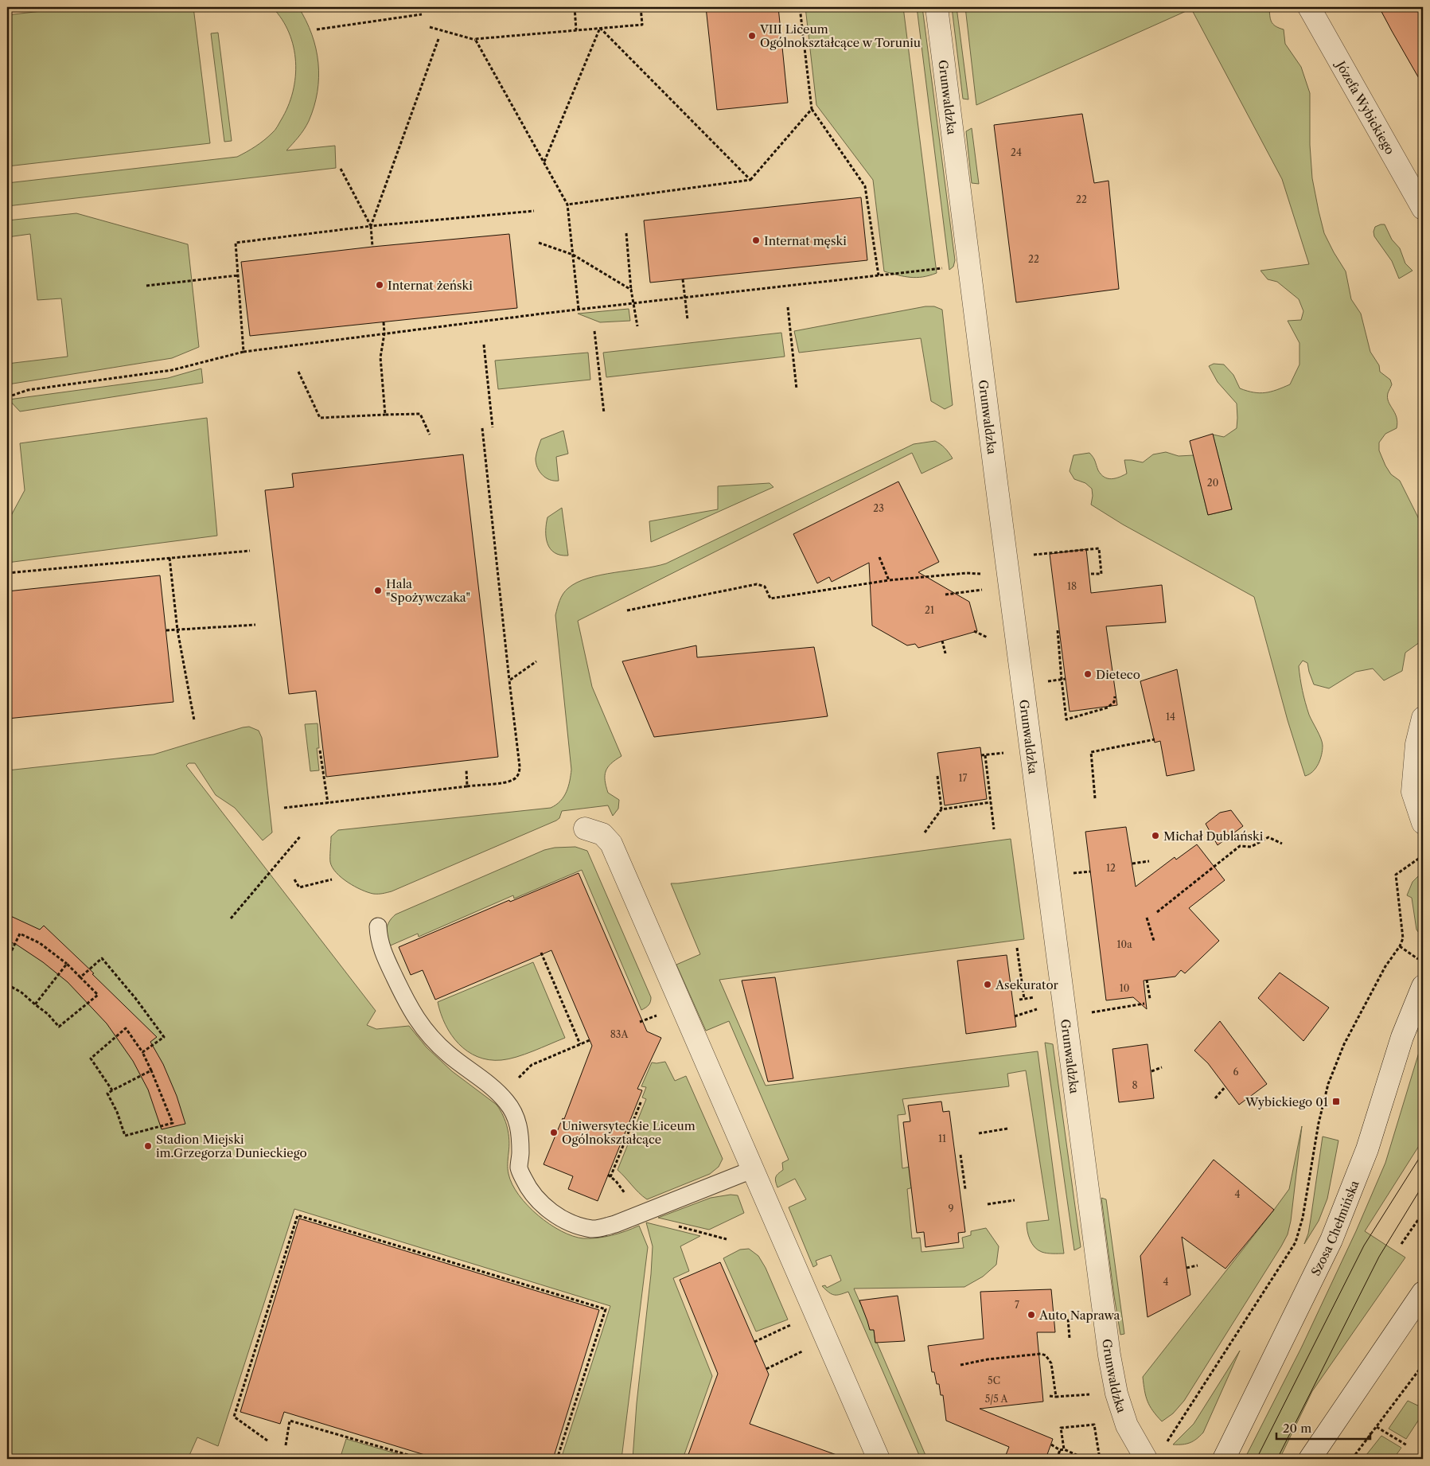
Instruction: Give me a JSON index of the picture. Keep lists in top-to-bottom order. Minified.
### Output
{"streets":{"street":["Grunwaldzka","Józefa Wybickiego","Szosa Chełmińska"]},"places":{"other":["VIII Liceum Ogólnokształcące w Toruniu","Internat męski","Internat żeński","Hala \"Spożywczaka\"","Dieteco","Michał Dublański","Asekurator","Uniwersyteckie Liceum Ogólnokształcące","Stadion Miejski im.Grzegorza Dunieckiego","Auto Naprawa"],"transit":["Wybickiego 01"]},"house_numbers":["24","22","22","20","23","18","21","14","17","12","10a","10","83A","6","8","11","4","9","4","7","5C","5/5 A"],"scale_bar":"20 m"}
